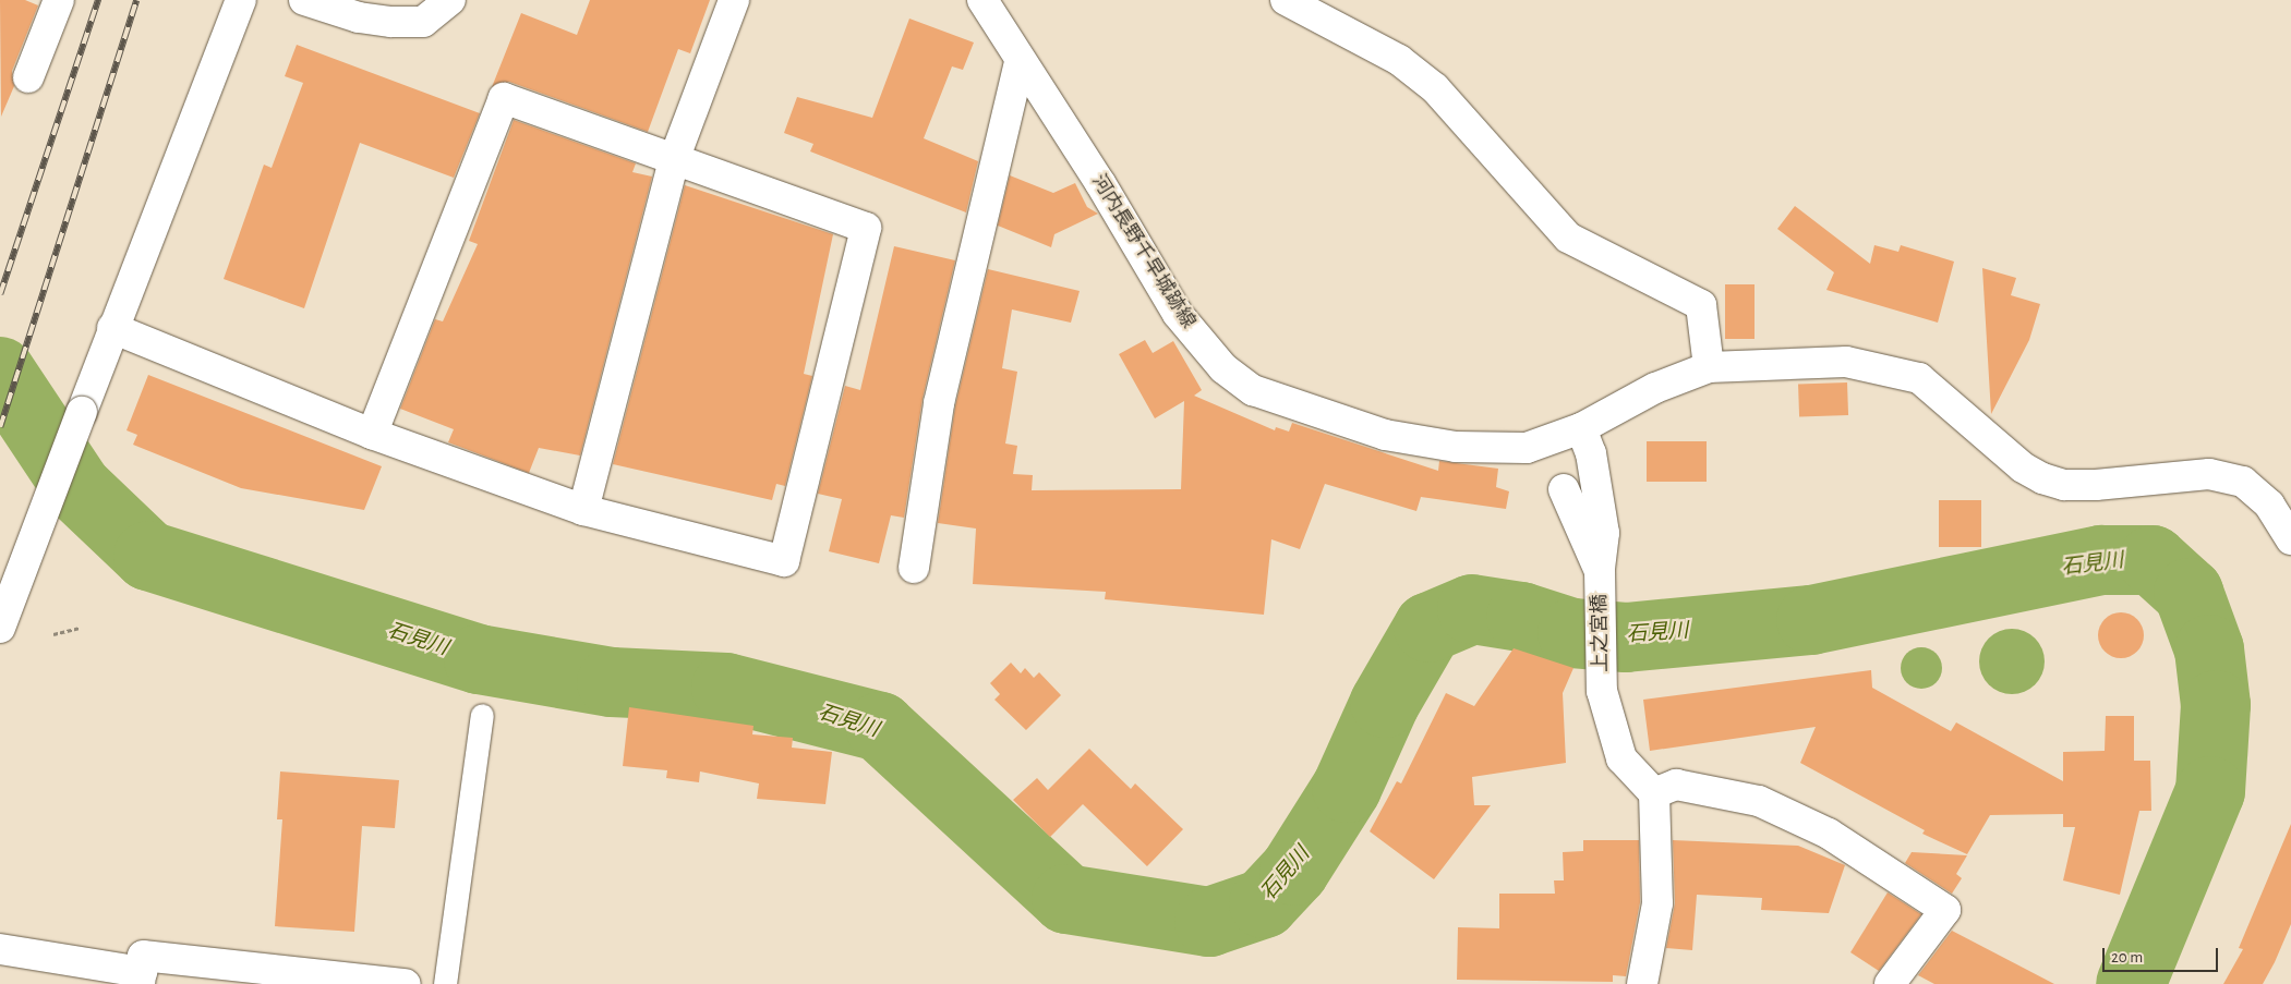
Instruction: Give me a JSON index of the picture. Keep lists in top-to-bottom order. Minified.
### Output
{"streets":{"street":["河内長野千早城跡線","上之宮橋"]},"crossings":[["河内長野千早城跡線","上之宮橋"]],"water":["石見川"],"scale_bar":"20 m"}
